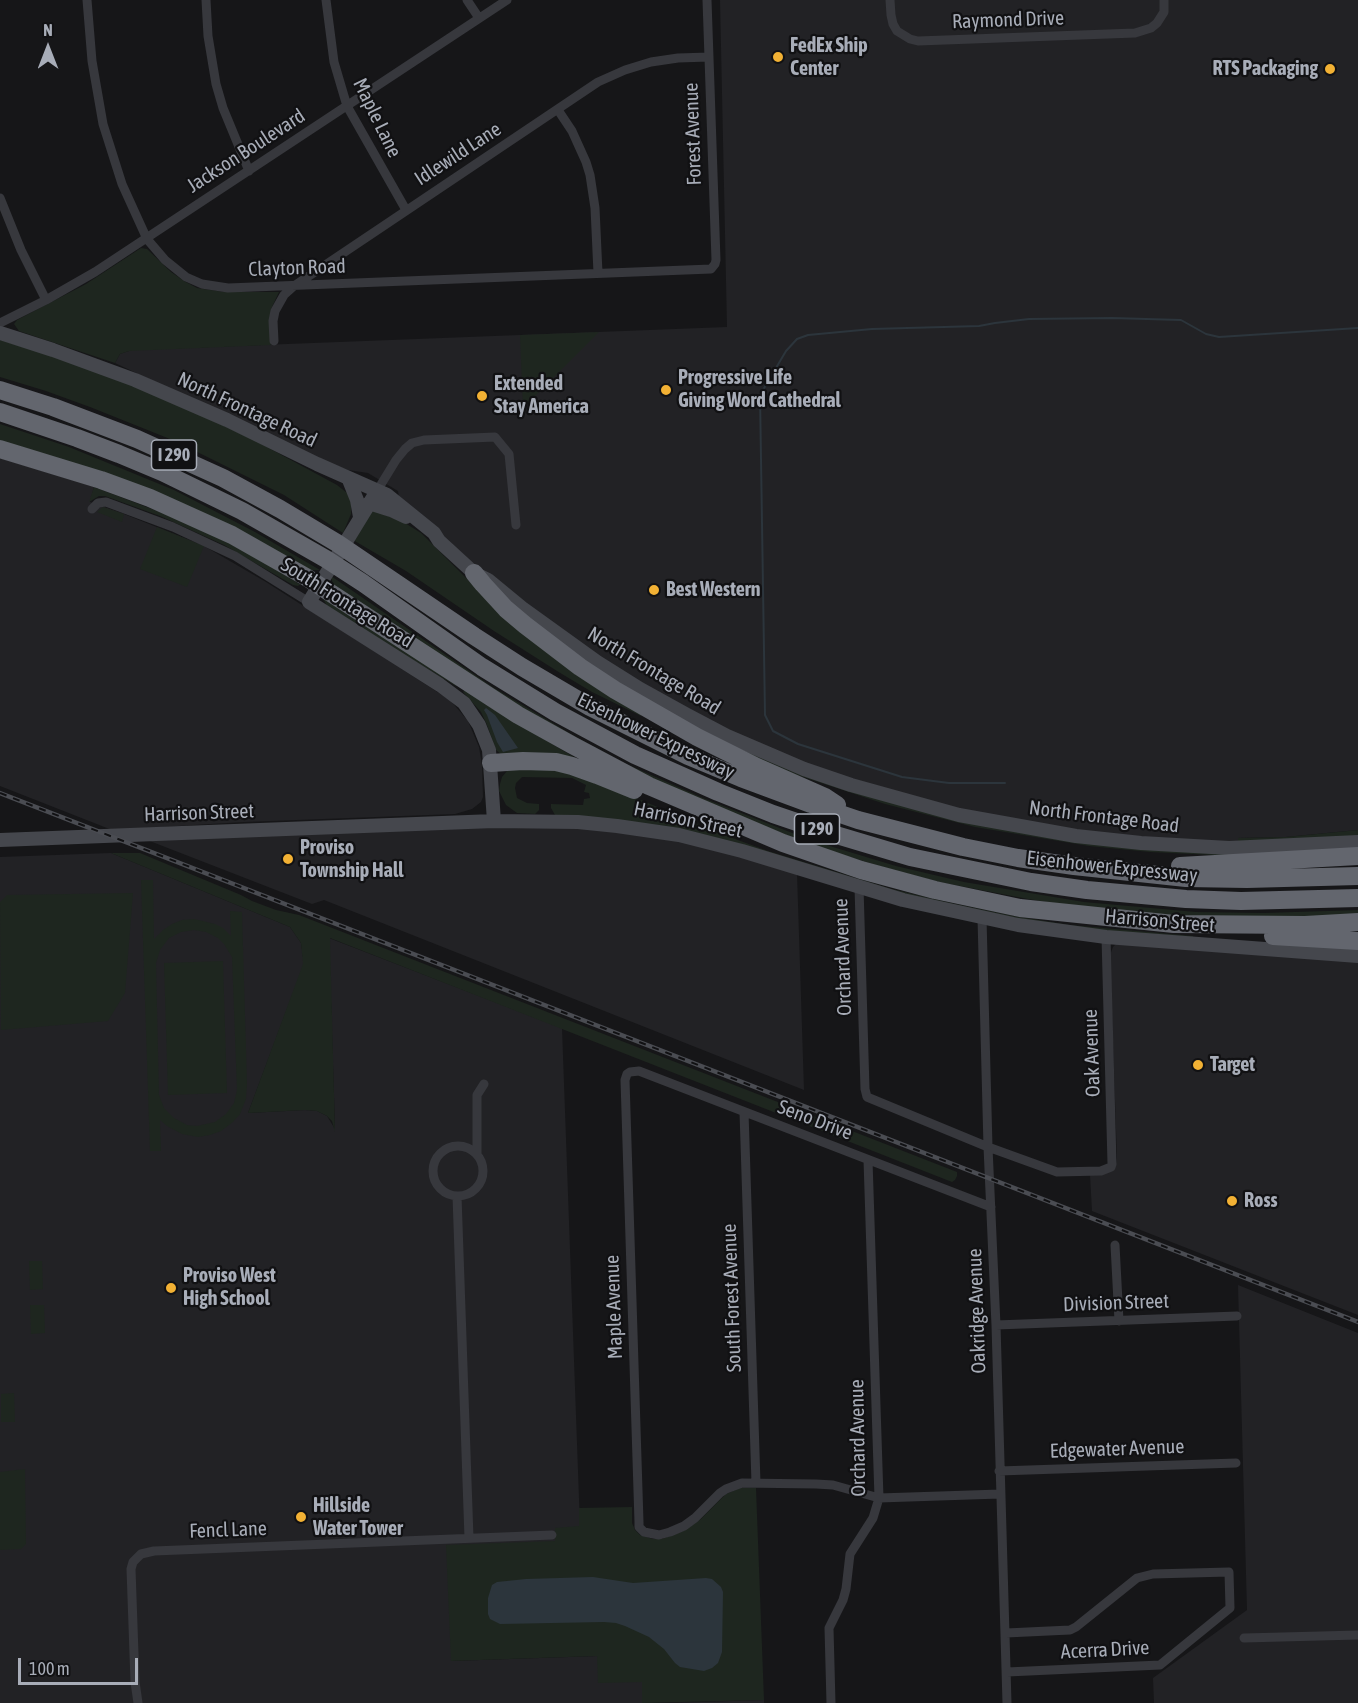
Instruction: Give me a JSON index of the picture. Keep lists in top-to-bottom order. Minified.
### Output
{"streets":{"highway":["I 290","Eisenhower Expressway"],"main road":["North Frontage Road","South Frontage Road","Harrison Street"],"street":["Raymond Drive","Maple Lane","Forest Avenue","Jackson Boulevard","Idlewild Lane","Clayton Road","Orchard Avenue","Oak Avenue","Seno Drive","South Forest Avenue","Division Street","Maple Avenue","Oakridge Avenue","Edgewater Avenue","Fencl Lane","Acerra Drive"]},"crossings":[["Maple Lane","Jackson Boulevard"],["Maple Lane","Idlewild Lane"],["Forest Avenue","Idlewild Lane"],["Forest Avenue","Clayton Road"],["Jackson Boulevard","Clayton Road"],["Idlewild Lane","Clayton Road"],["South Frontage Road","Harrison Street"],["Harrison Street","Orchard Avenue"],["Harrison Street","Oak Avenue"],["Harrison Street","Oakridge Avenue"],["Orchard Avenue","Oak Avenue"],["Orchard Avenue","Seno Drive"],["Orchard Avenue","Oakridge Avenue"],["Oak Avenue","Oakridge Avenue"],["Seno Drive","South Forest Avenue"],["Seno Drive","Maple Avenue"],["Seno Drive","Oakridge Avenue"],["South Forest Avenue","Maple Avenue"],["Division Street","Oakridge Avenue"],["Oakridge Avenue","Edgewater Avenue"],["Oakridge Avenue","Acerra Drive"]],"places":["FedEx Ship Center","RTS Packaging","Progressive Life Giving Word Cathedral","Extended Stay America","Best Western","Proviso Township Hall","Target","Ross","Proviso West High School","Hillside Water Tower"],"scale_bar":"100 m","north":"top"}
